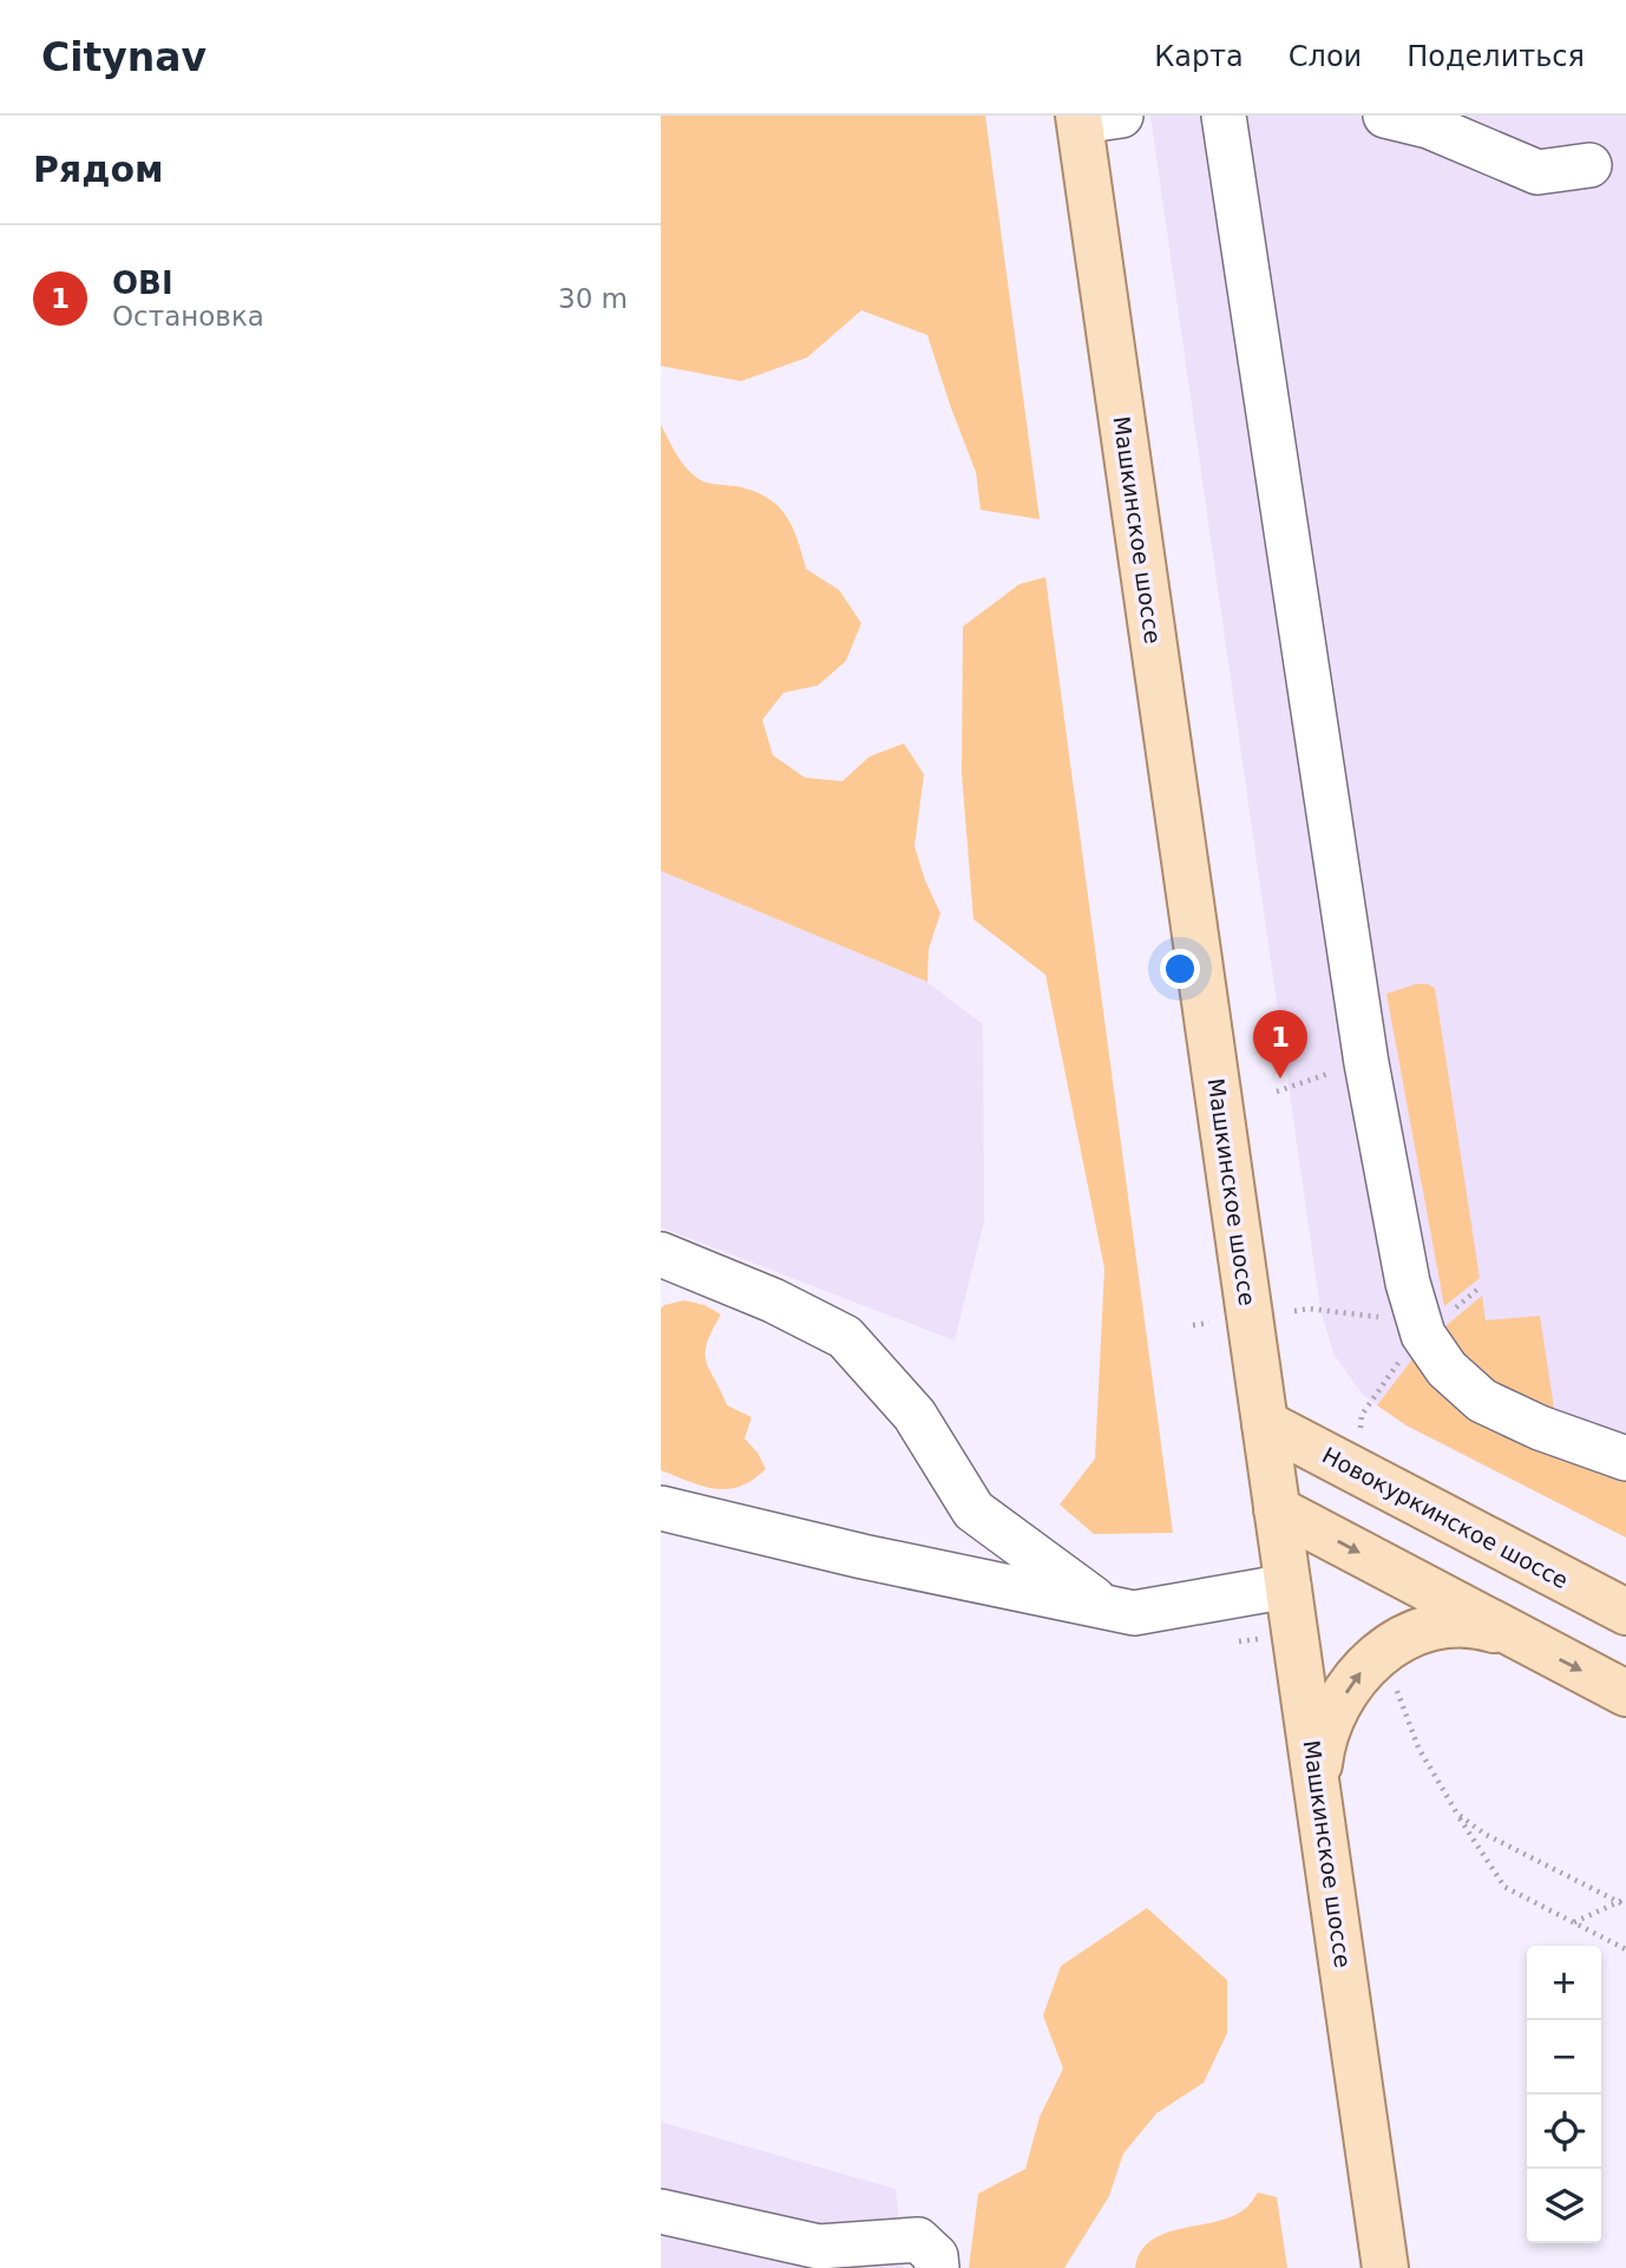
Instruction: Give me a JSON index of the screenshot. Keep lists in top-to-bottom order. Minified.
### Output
{"streets":{"main road":["Машкинское шоссе","Новокуркинское шоссе"]},"crossings":[["Машкинское шоссе","Новокуркинское шоссе"]],"page":{"header":"Citynav","nav":["Карта","Слои","Поделиться"],"heading":"Рядом","list":[{"mark":"1","name":"OBI","note":"Остановка","value":"30 m"}],"pins":"1","map_buttons":["+","−"]}}
